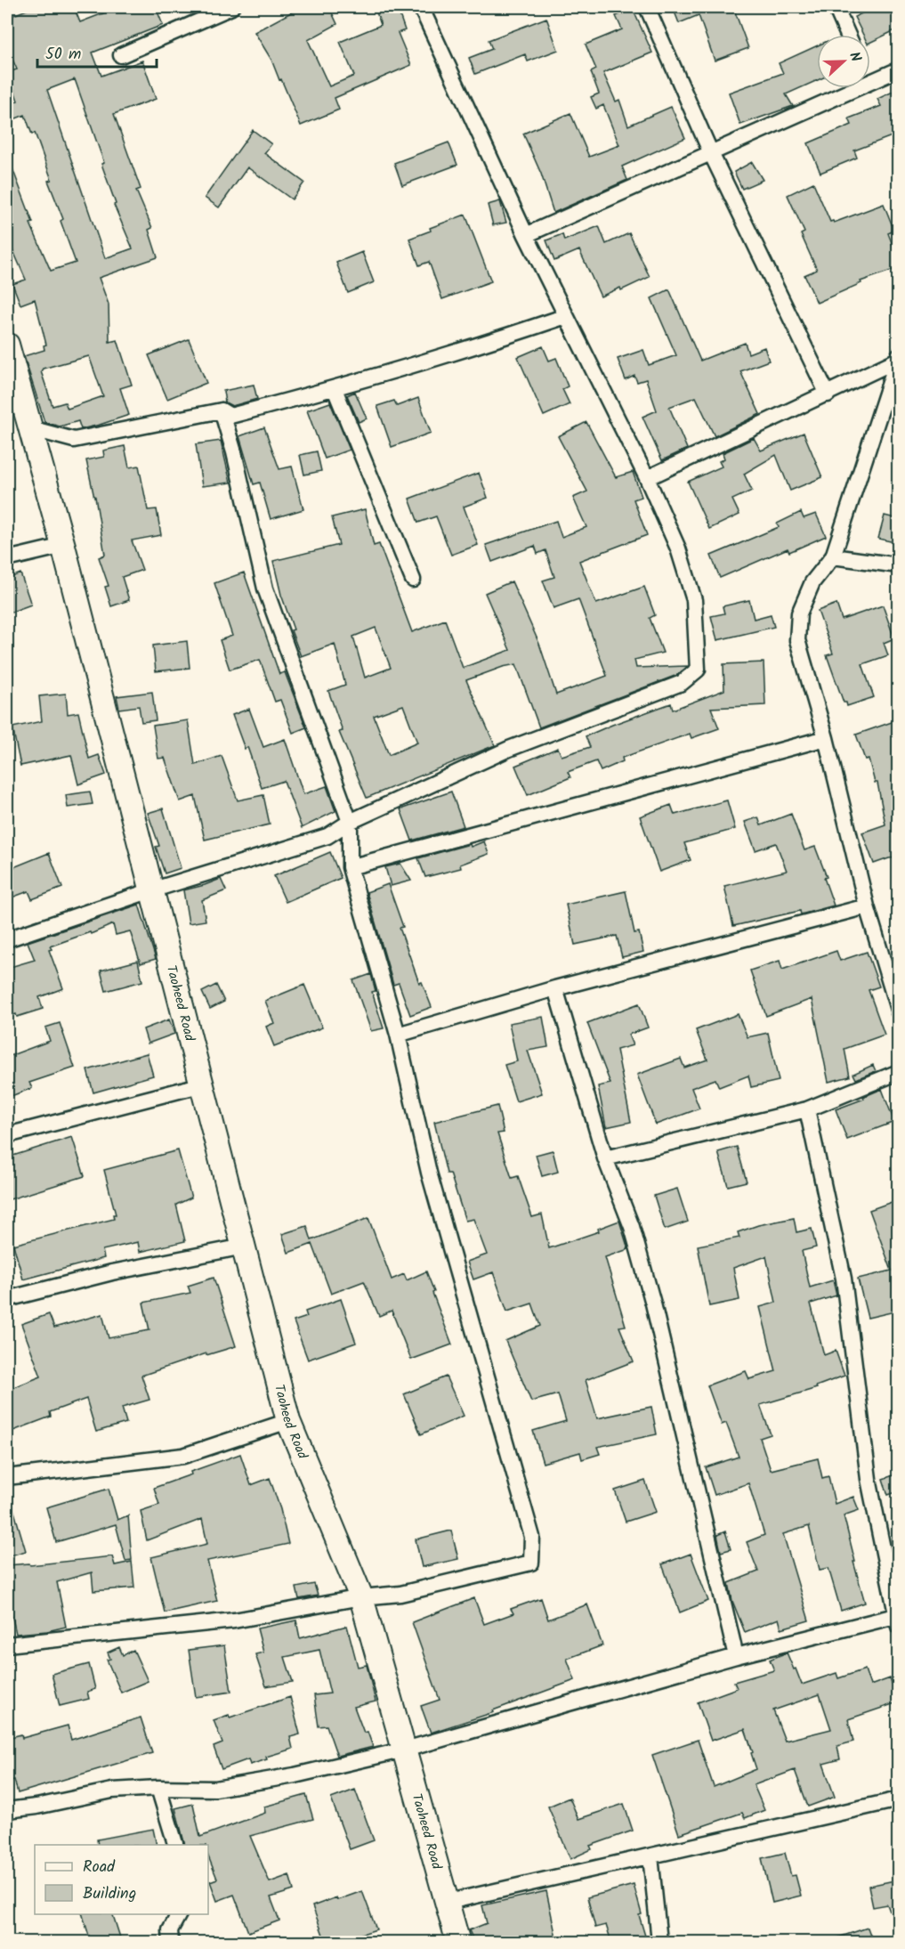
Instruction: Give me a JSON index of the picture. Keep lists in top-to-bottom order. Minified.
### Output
{"streets":{"main road":["Taoheed Road"]},"legend":["Road","Building"],"scale_bar":"50 m","north":"right"}
